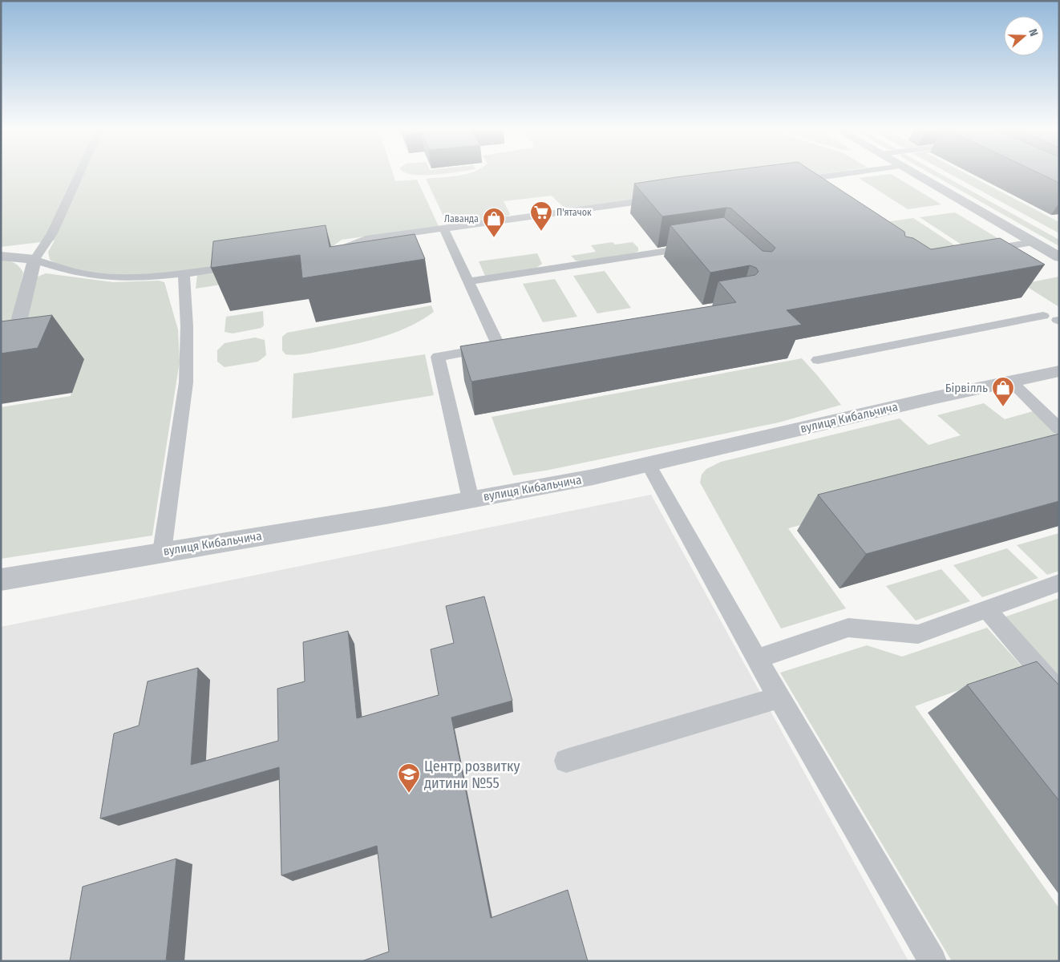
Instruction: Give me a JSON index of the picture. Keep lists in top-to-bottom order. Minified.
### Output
{"streets":{"street":["вулиця Кибальчича"]},"places":{"supermarket":["П'ятачок"],"shop":["Лаванда","Бірвілль"],"school or university":["Центр розвитку дитини №55"]},"north":"right"}
